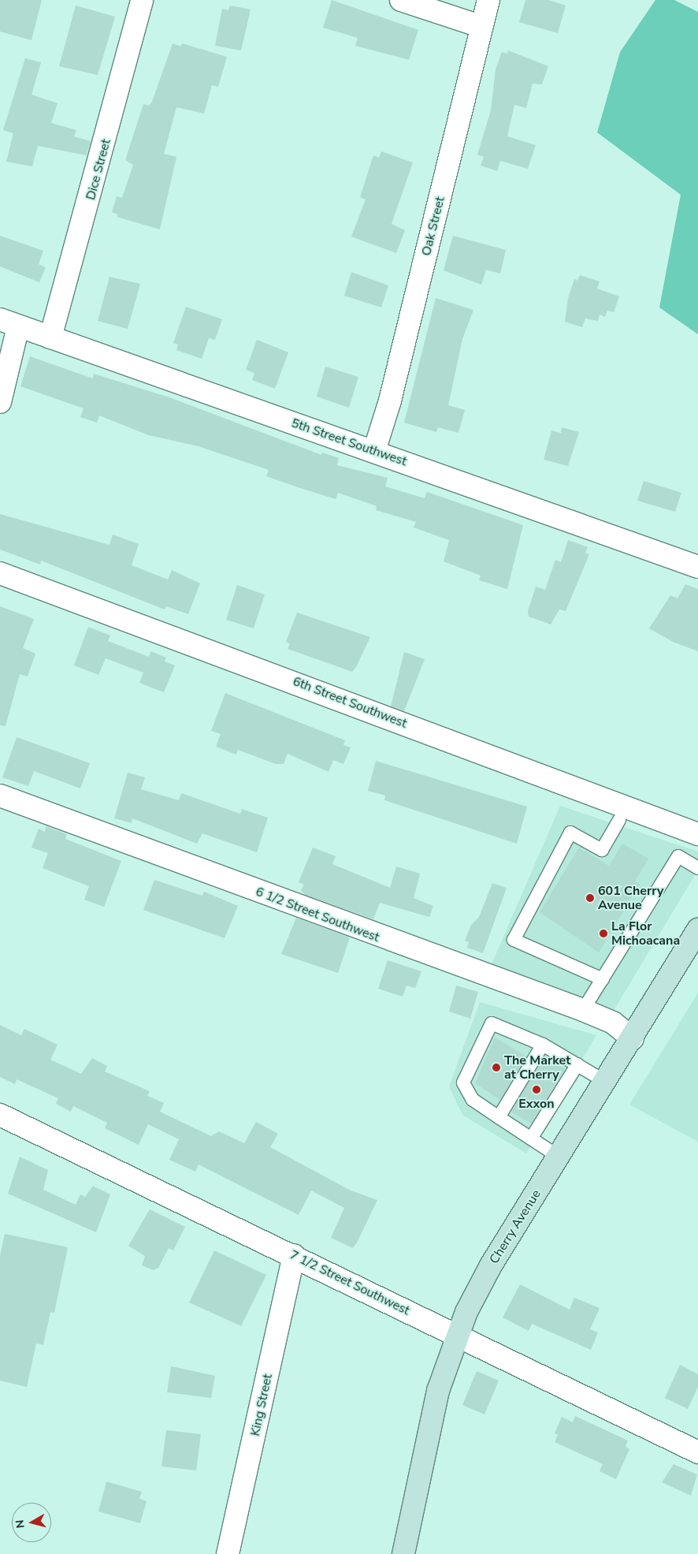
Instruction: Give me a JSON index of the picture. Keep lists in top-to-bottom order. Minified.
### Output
{"streets":{"main road":["Cherry Avenue"],"street":["Dice Street","Oak Street","5th Street Southwest","6th Street Southwest","6 1/2 Street Southwest","7 1/2 Street Southwest","King Street"]},"crossings":[["Dice Street","5th Street Southwest"],["Oak Street","5th Street Southwest"],["6 1/2 Street Southwest","Cherry Avenue"],["Cherry Avenue","7 1/2 Street Southwest"],["7 1/2 Street Southwest","King Street"]],"places":["601 Cherry Avenue","La Flor Michoacana","The Market at Cherry","Exxon"],"north":"left"}
